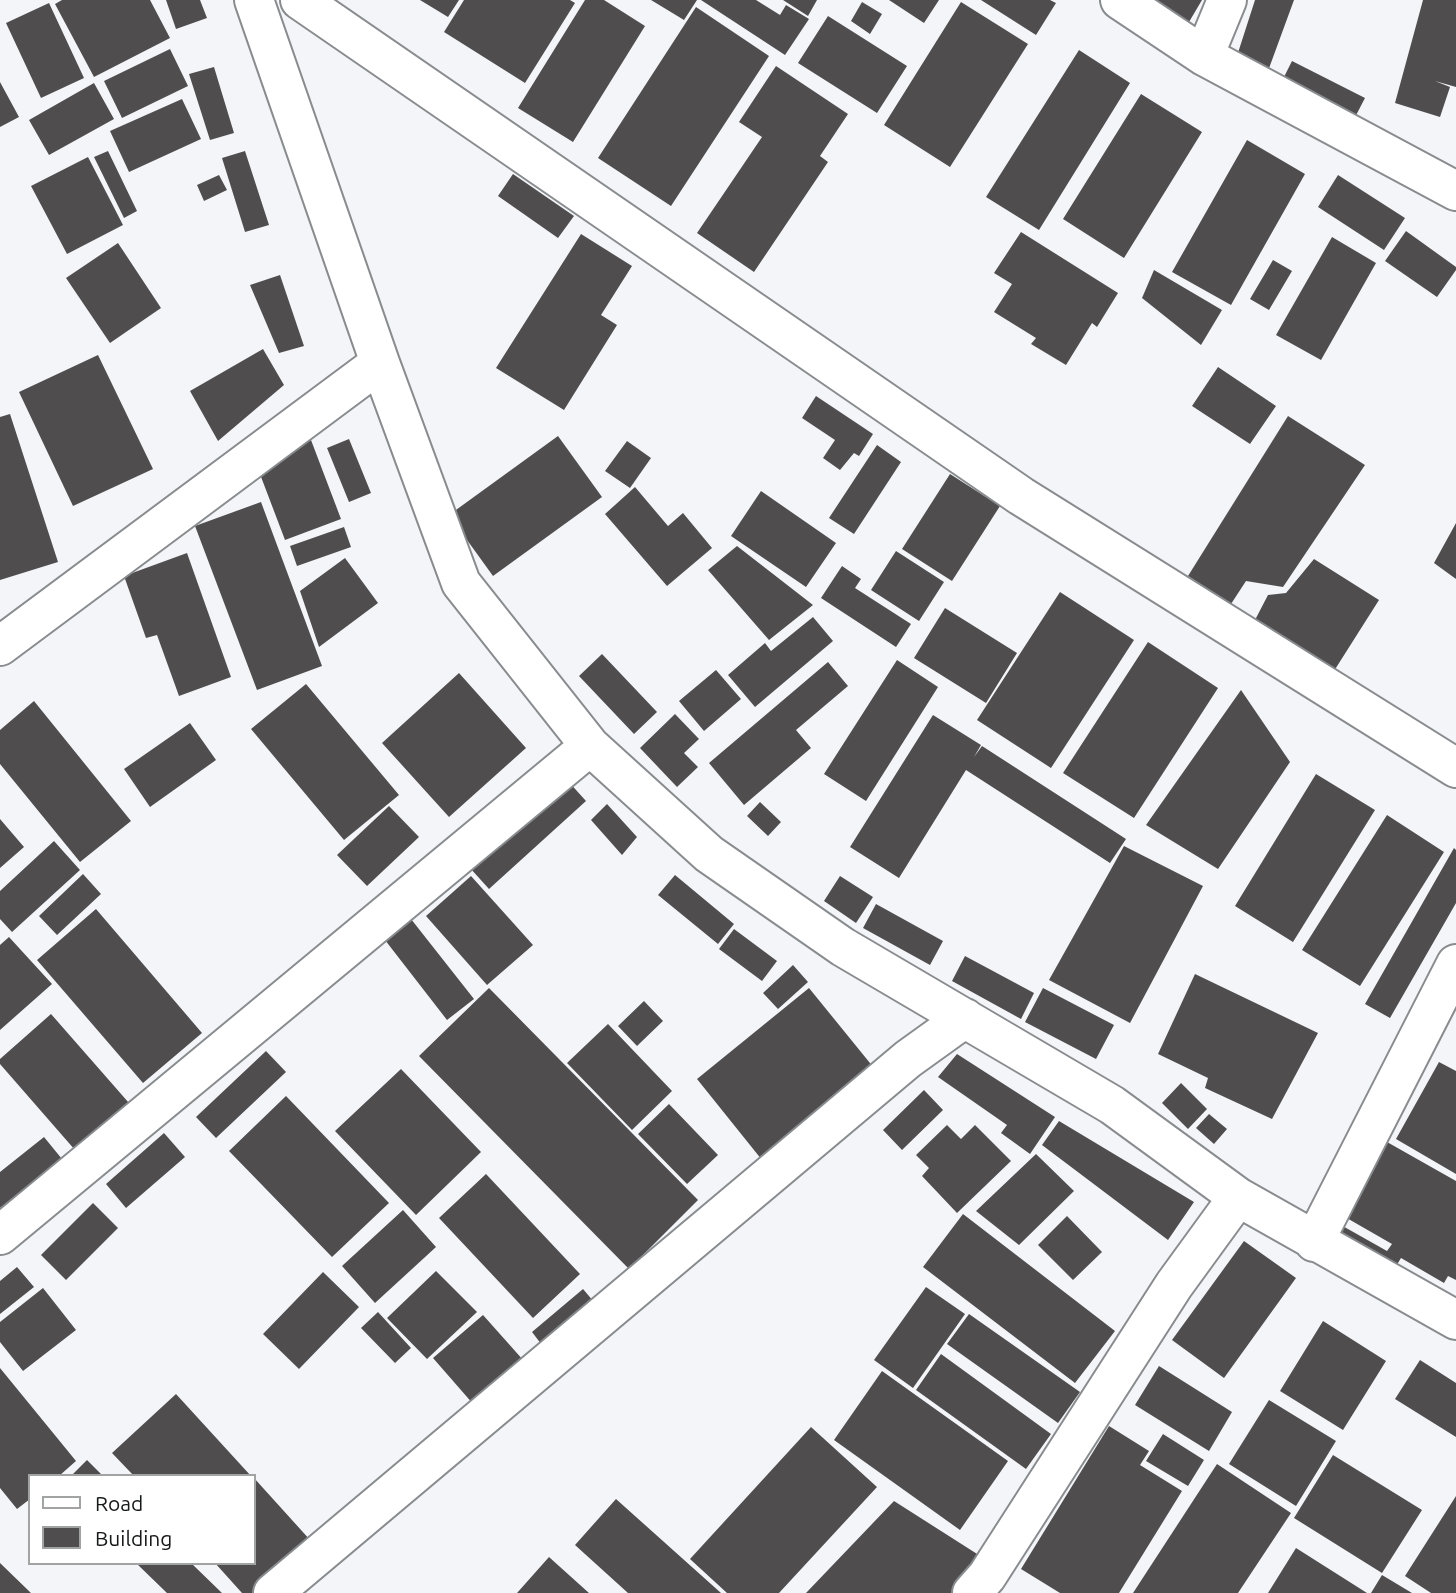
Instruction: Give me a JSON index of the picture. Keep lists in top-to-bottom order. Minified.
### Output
{"legend":["Road","Building"]}
